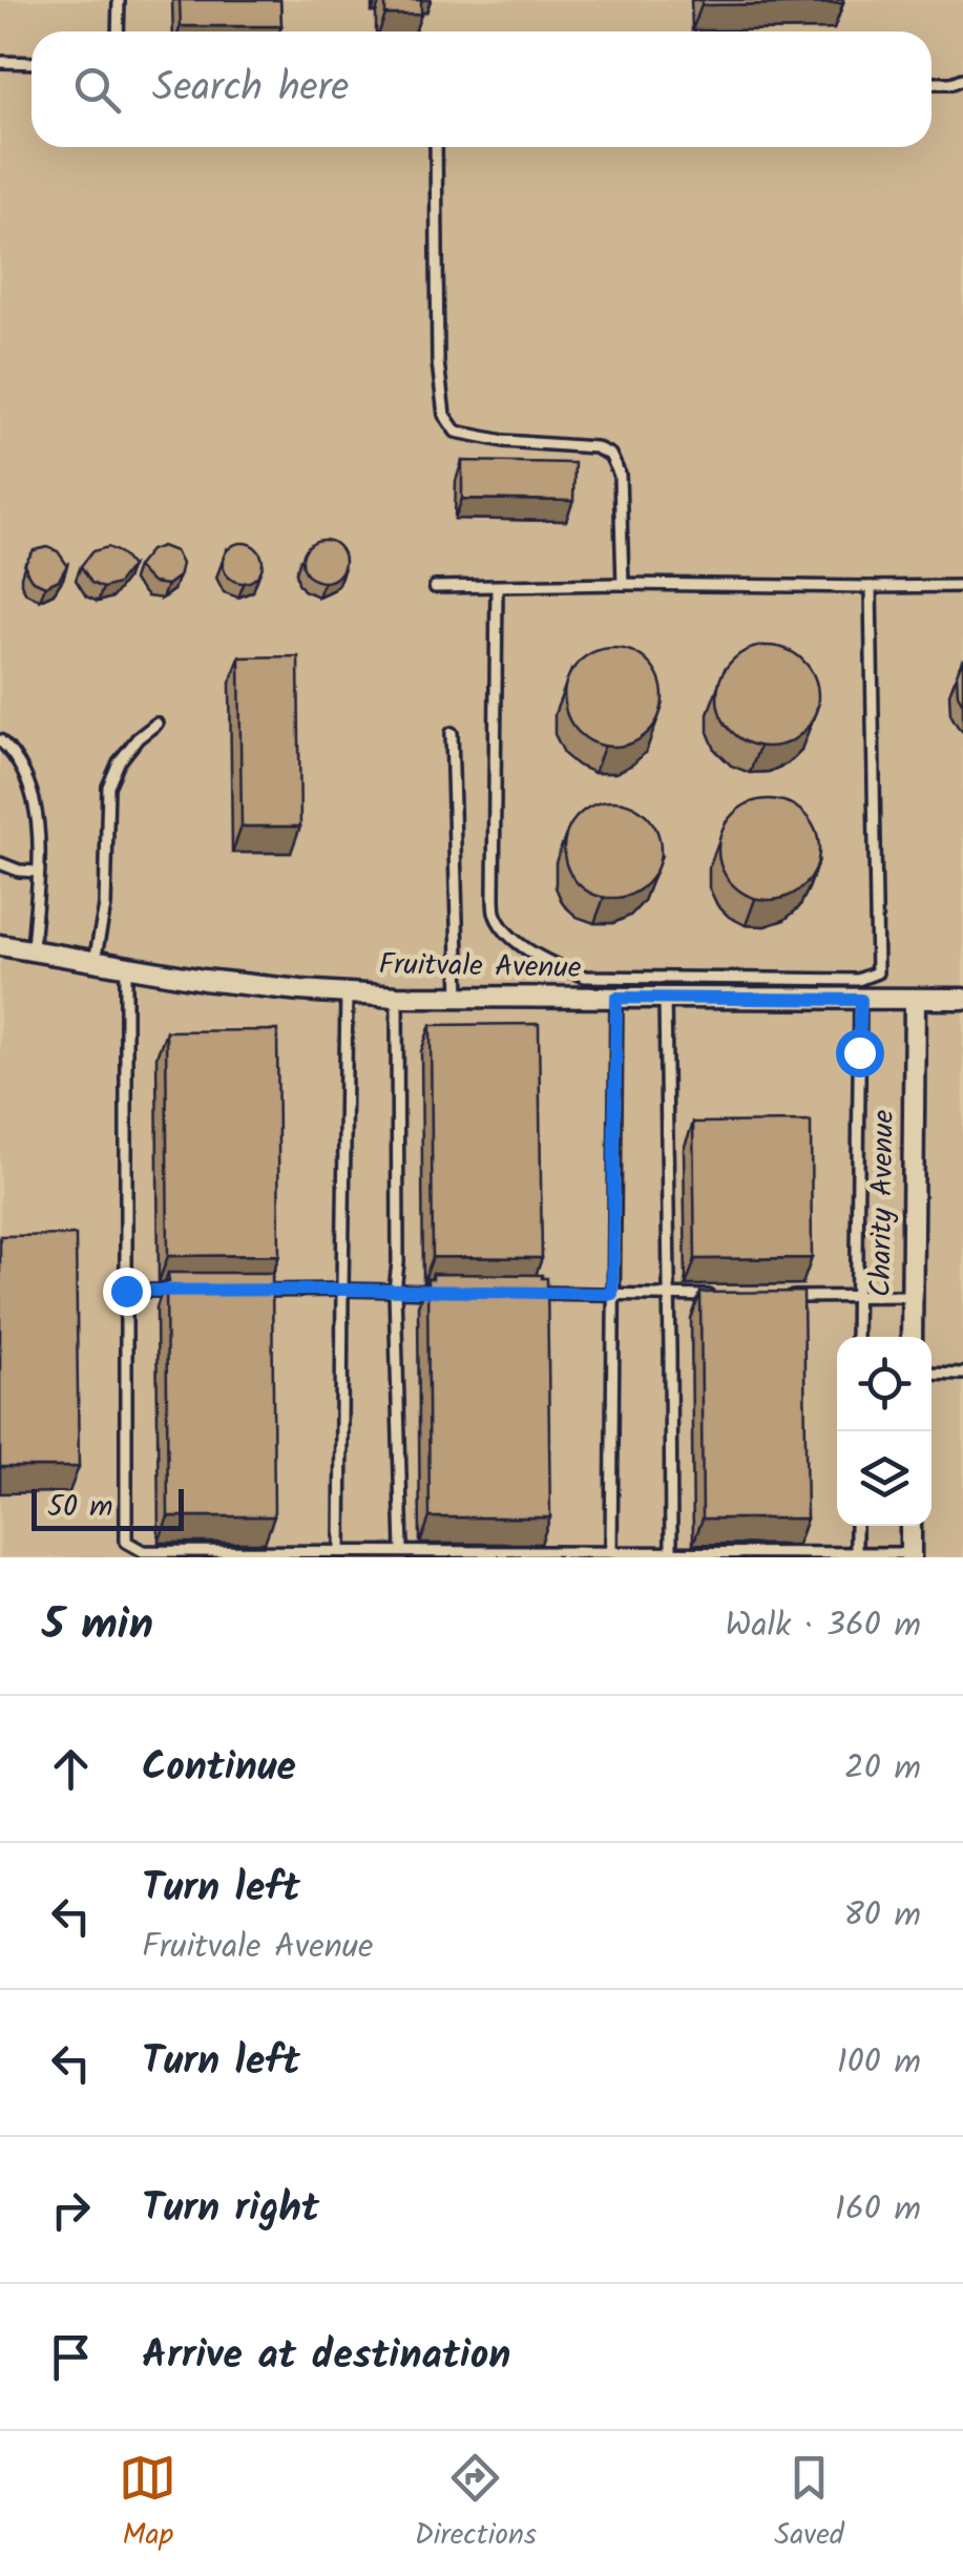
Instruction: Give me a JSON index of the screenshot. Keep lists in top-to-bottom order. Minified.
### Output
{"streets":{"street":["Fruitvale Avenue","Charity Avenue"]},"crossings":[["Fruitvale Avenue","Charity Avenue"]],"scale_bar":"50 m","page":{"search":"Search here","scale":"50 m","heading":["5 min","Walk · 360 m"],"list":[["Continue","20 m"],["Turn left","Fruitvale Avenue","80 m"],["Turn left","100 m"],["Turn right","160 m"],"Arrive at destination"],"nav":["Map","Directions","Saved"]}}
